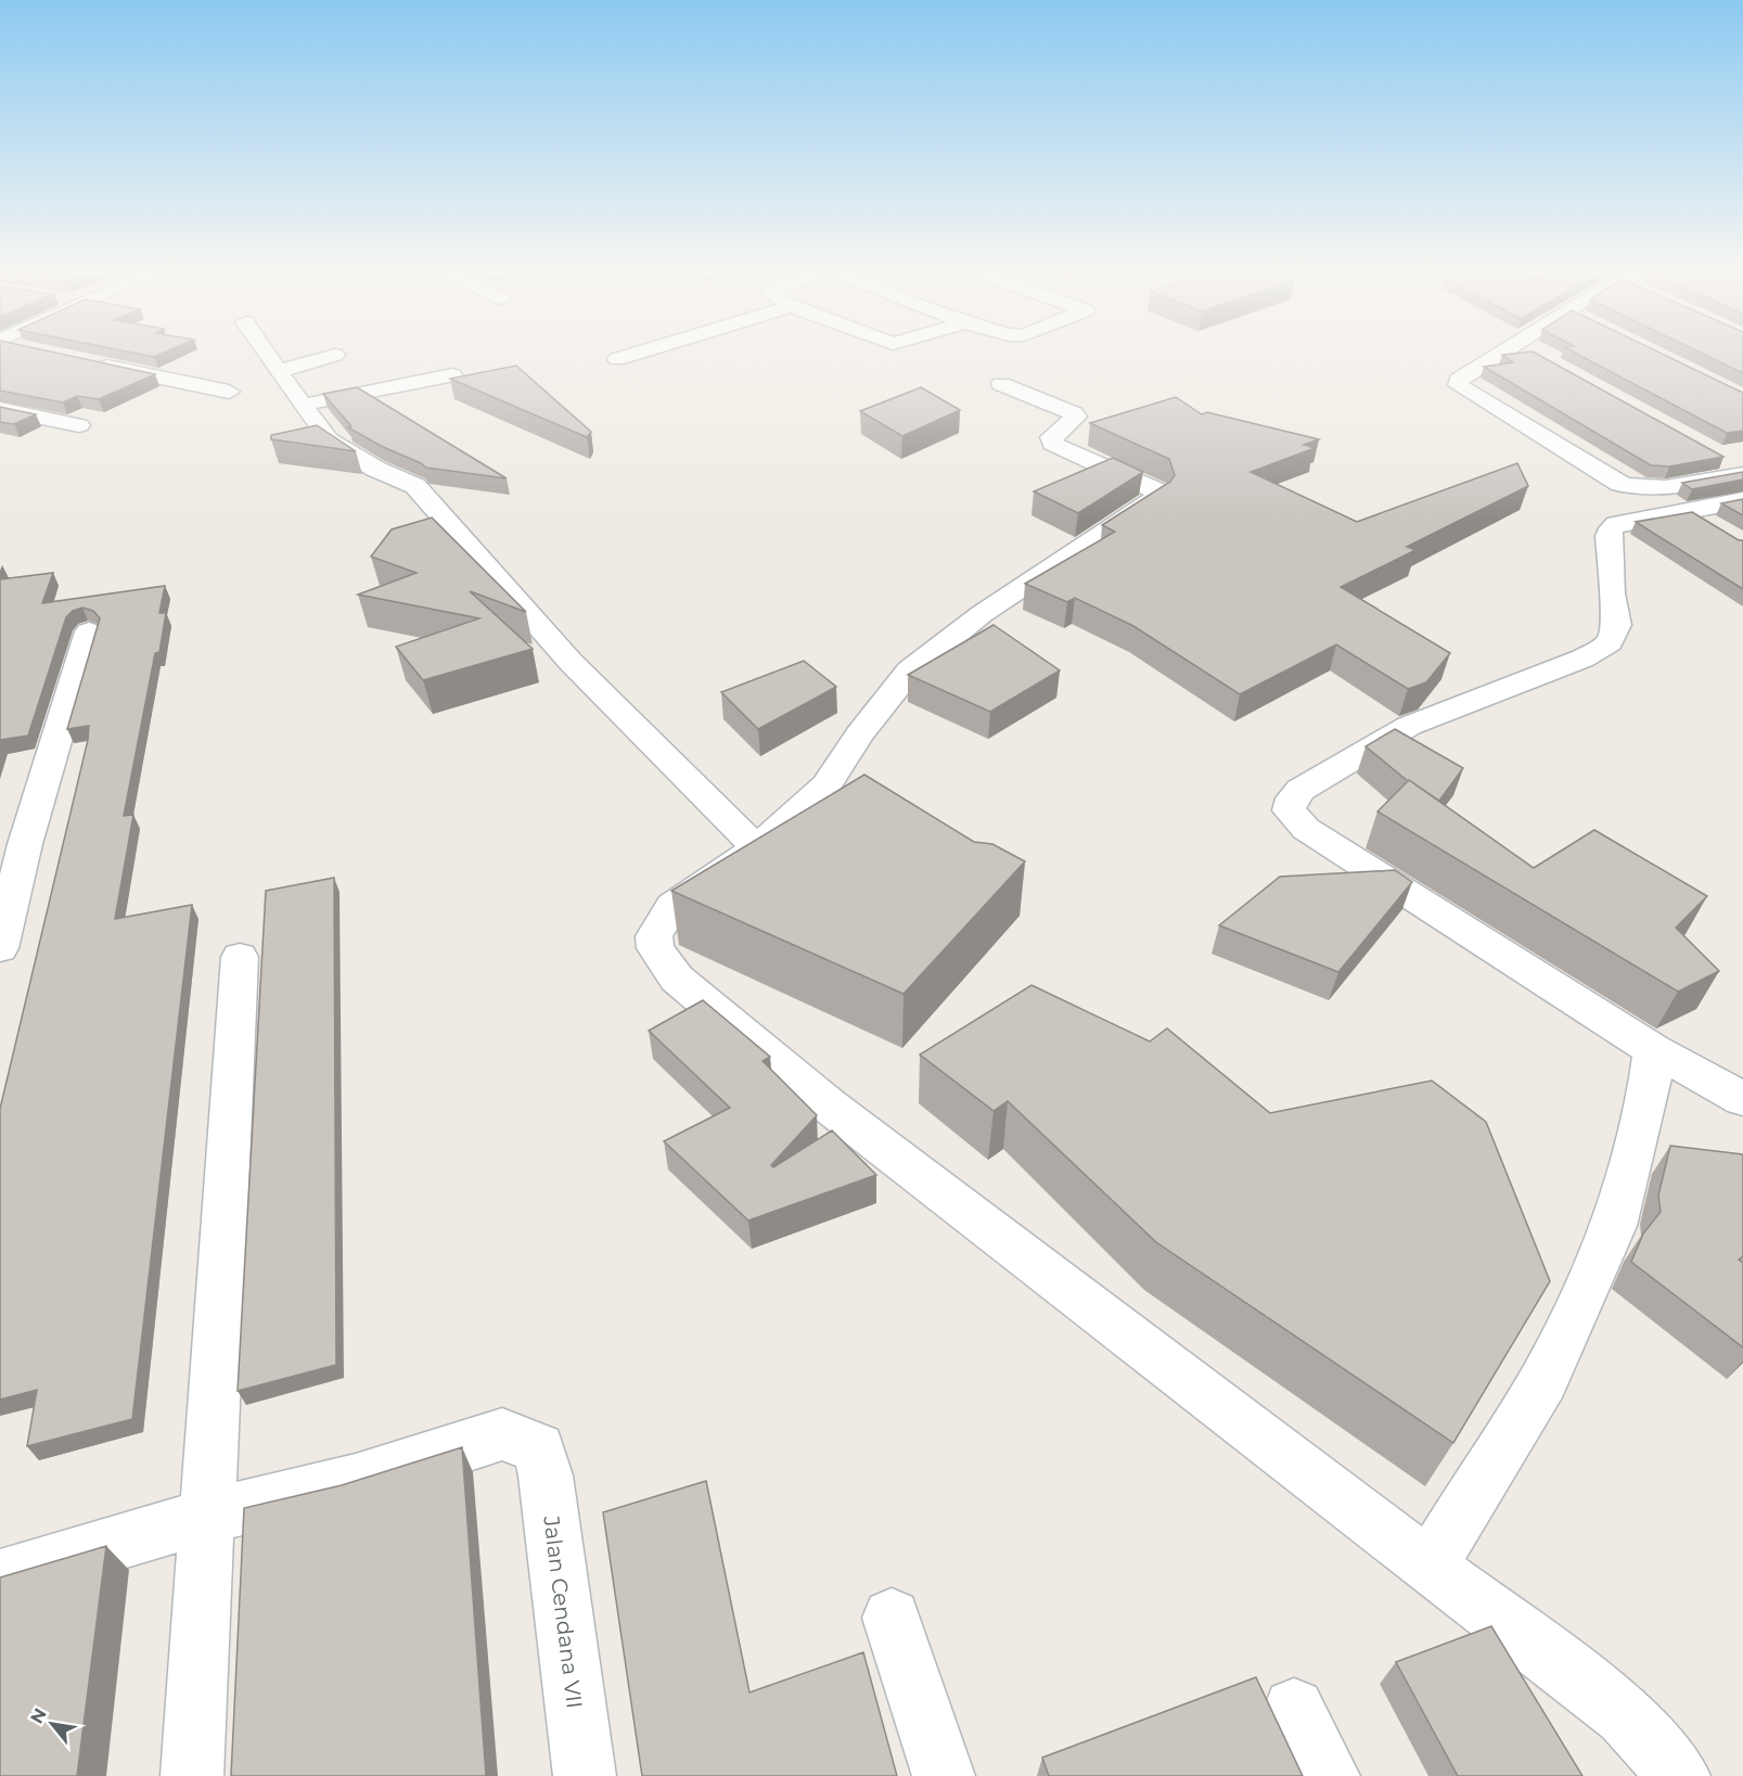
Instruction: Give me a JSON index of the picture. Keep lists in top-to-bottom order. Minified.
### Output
{"streets":{"street":["Jalan Cendana VII"]},"north":"top left"}
